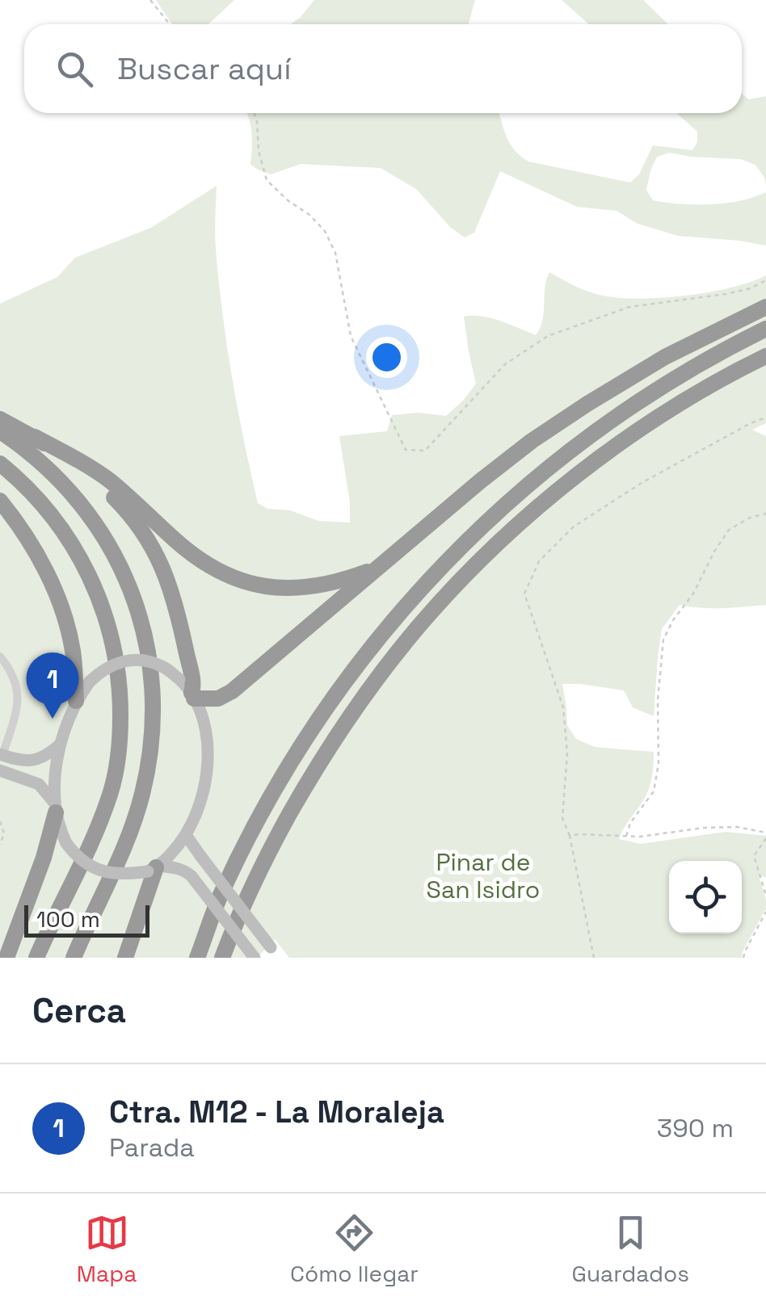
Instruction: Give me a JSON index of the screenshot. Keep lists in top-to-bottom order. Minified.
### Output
{"parks":["Pinar de San Isidro"],"scale_bar":"100 m","page":{"search":"Buscar aquí","pins":"1","scale":"100 m","heading":"Cerca","list":[{"mark":"1","name":"Ctra. M12 - La Moraleja","note":"Parada","value":"390 m"}],"nav":["Mapa","Cómo llegar","Guardados"]}}
